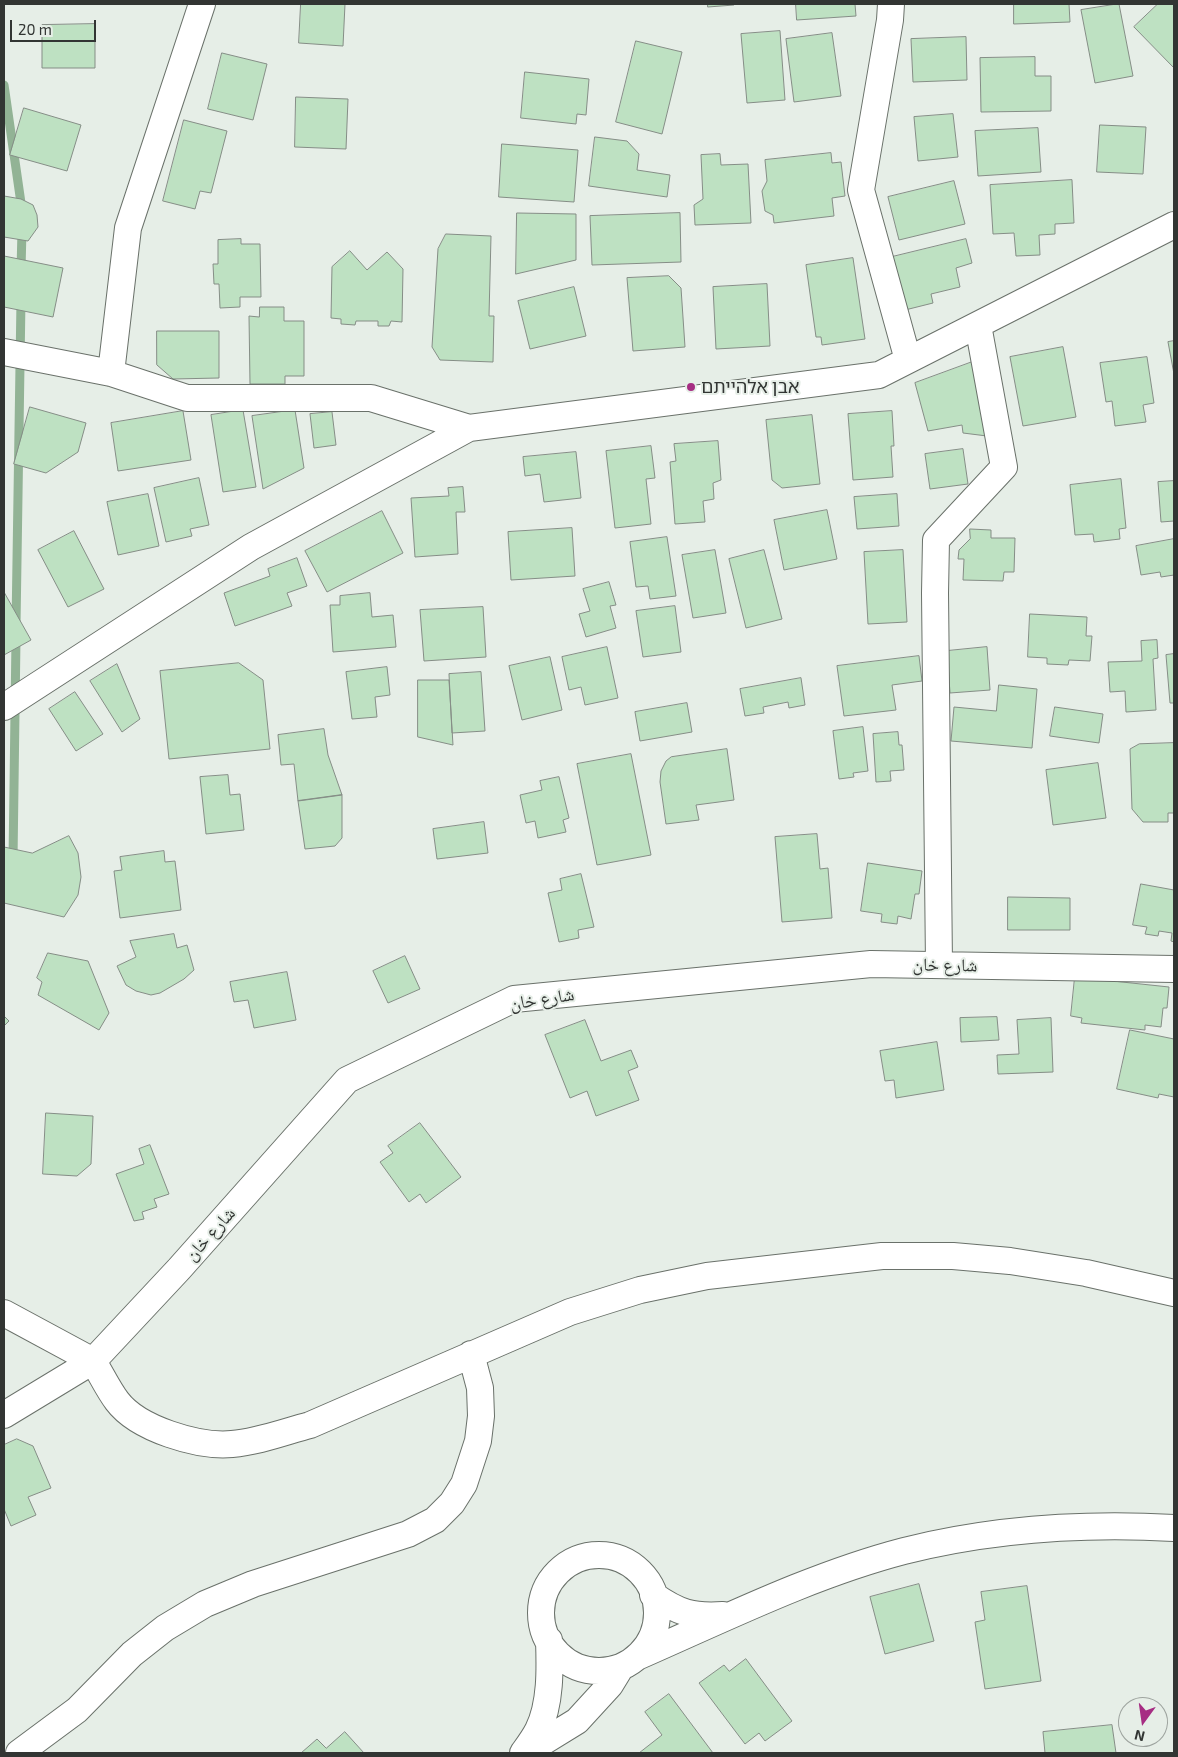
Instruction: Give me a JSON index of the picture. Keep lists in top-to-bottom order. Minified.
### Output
{"streets":{"street":["شارع خان"]},"places":["אבן אלהייתם"],"scale_bar":"20 m","north":"bottom"}
